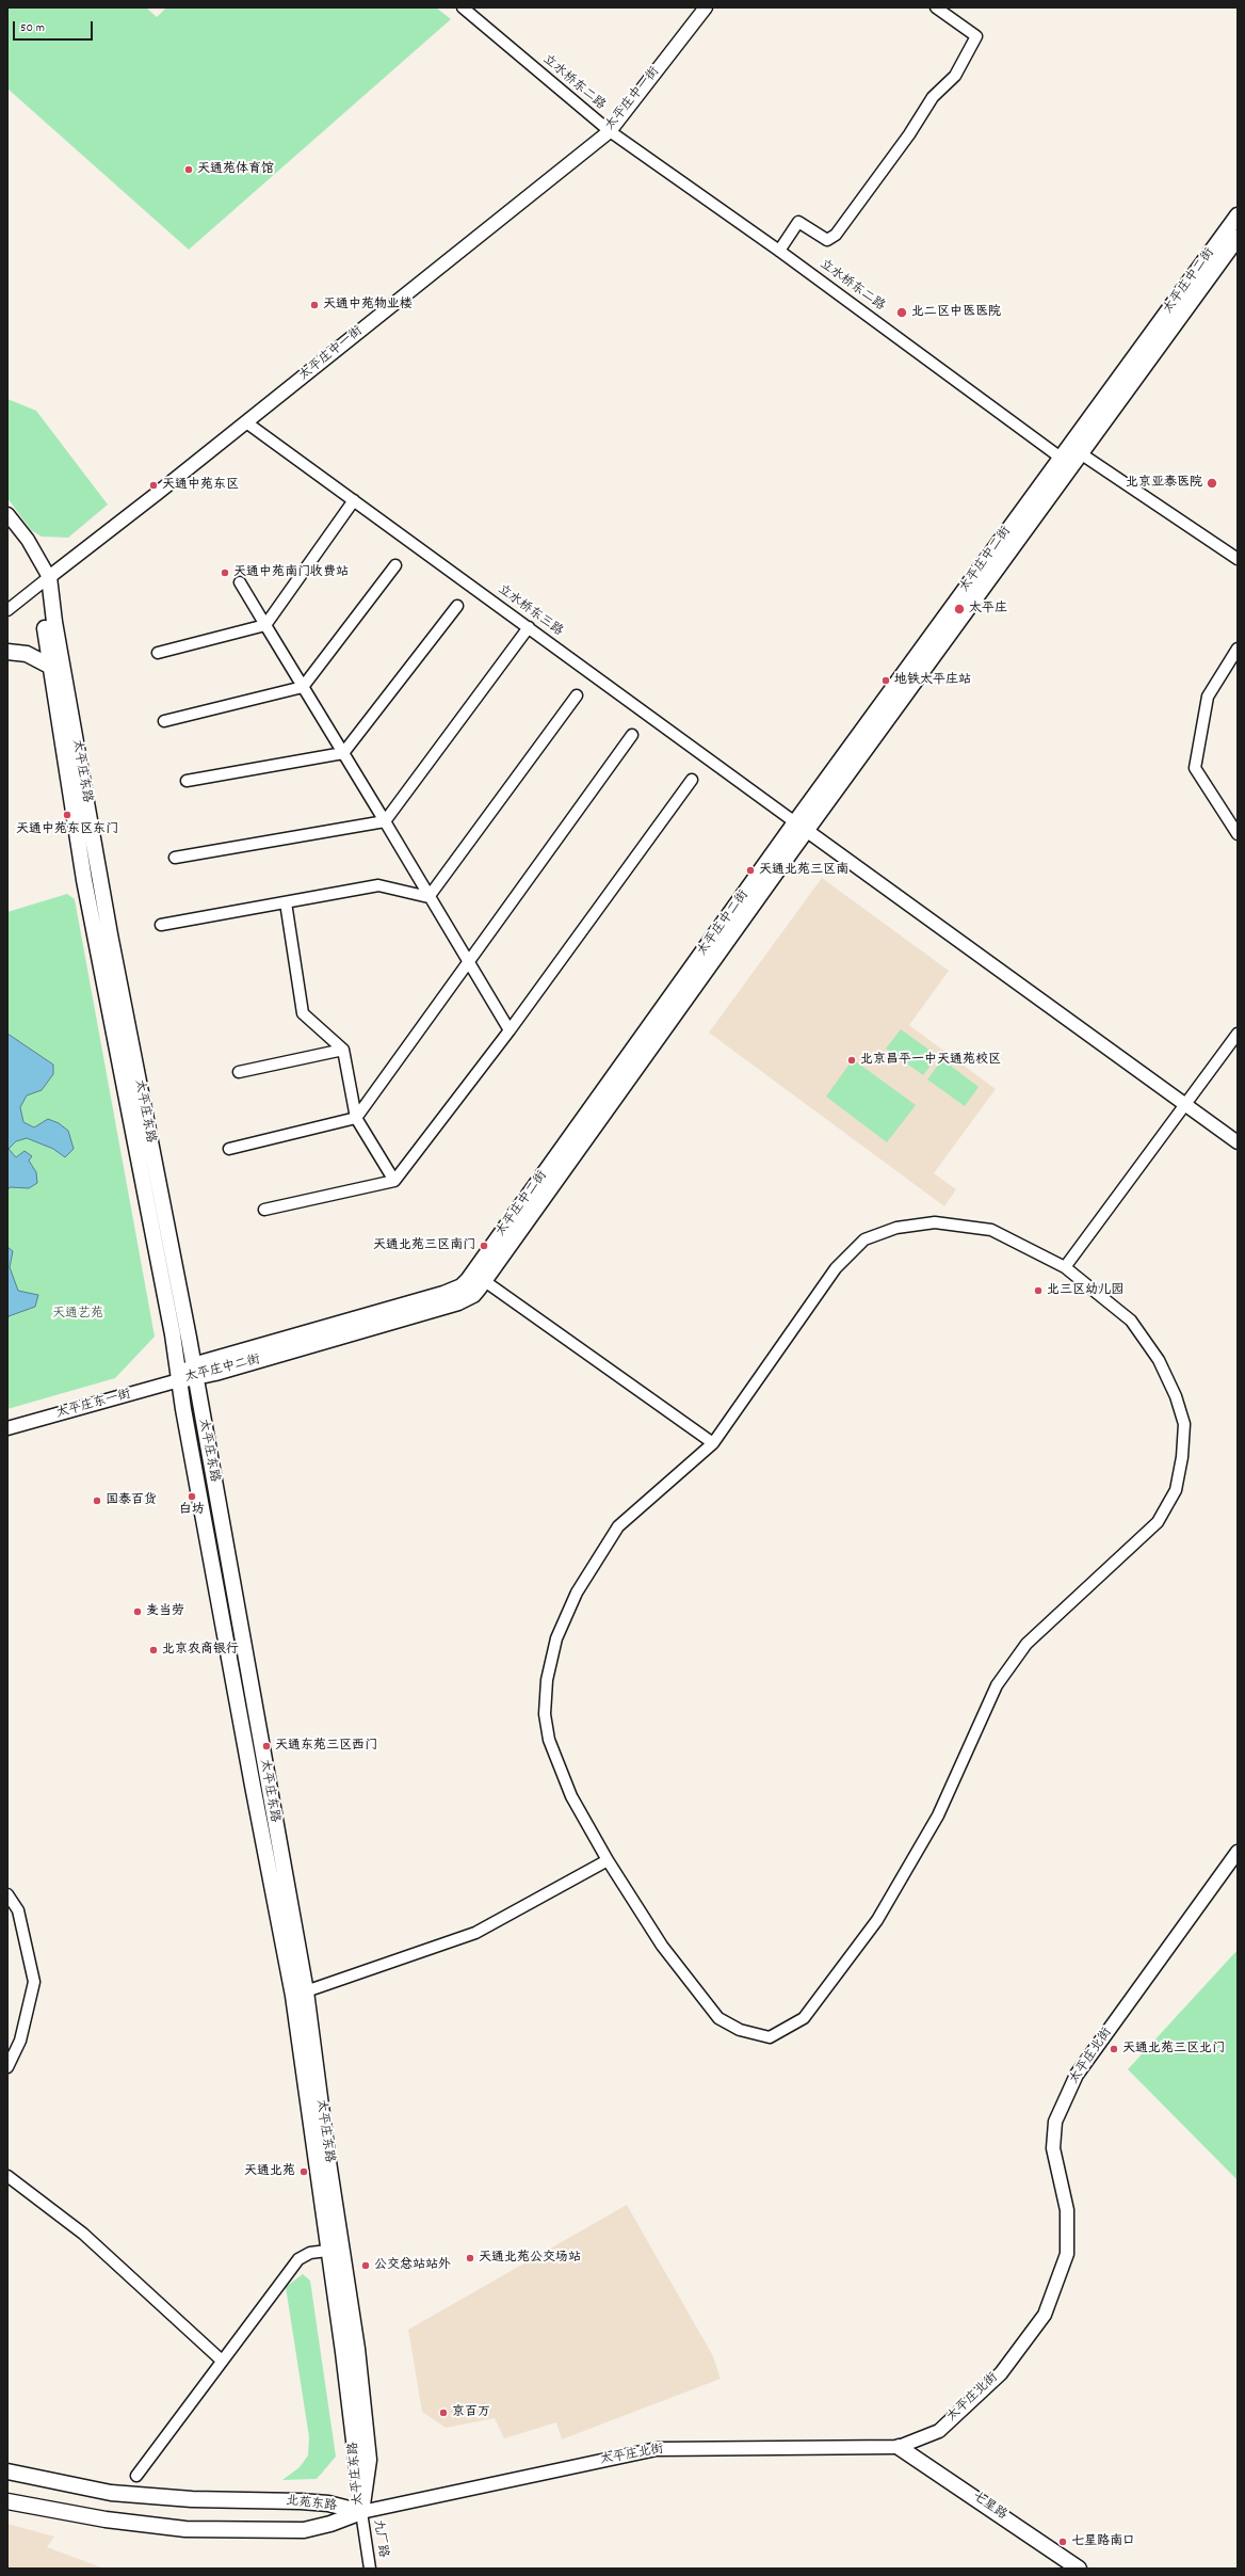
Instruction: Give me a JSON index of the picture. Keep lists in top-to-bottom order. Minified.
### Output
{"streets":{"main road":["太平庄中二街","太平庄东路","北苑东路","七星路"],"street":["立水桥东二路","太平庄中一街","立水桥东三路","太平庄东一街","太平庄北街","九厂路"]},"crossings":[["立水桥东二路","太平庄中一街"],["立水桥东二路","太平庄中二街"],["太平庄中一街","立水桥东三路"],["太平庄中一街","太平庄东路"],["太平庄中二街","立水桥东三路"],["太平庄中二街","太平庄东路"],["太平庄中二街","太平庄东一街"],["太平庄东路","太平庄东一街"],["太平庄东路","太平庄北街"],["太平庄东路","北苑东路"],["太平庄东路","九厂路"],["太平庄北街","北苑东路"],["太平庄北街","七星路"],["太平庄北街","九厂路"],["北苑东路","九厂路"]],"parks":["天通艺苑"],"places":["天通苑体育馆","天通中苑物业楼","北二区中医医院","北京亚泰医院","天通中苑东区","天通中苑南门收费站","太平庄","地铁太平庄站","天通中苑东区东门","天通北苑三区南","北京昌平一中天通苑校区","天通北苑三区南门","北三区幼儿园","白坊","国泰百货","麦当劳","北京农商银行","天通东苑三区西门","天通北苑三区北门","天通北苑","天通北苑公交场站","公交总站站外","京百万","七星路南口"],"scale_bar":"50 m"}
